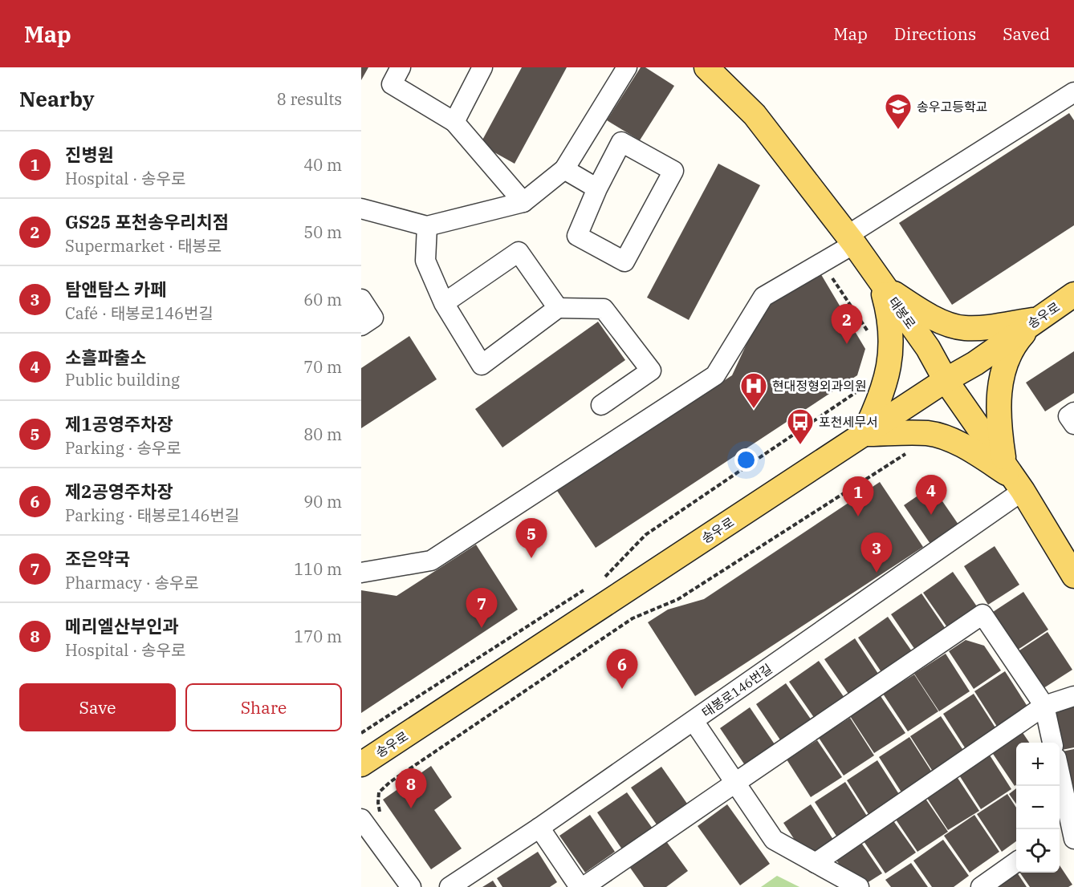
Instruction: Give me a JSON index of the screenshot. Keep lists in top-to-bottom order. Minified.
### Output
{"streets":{"main road":["태봉로","송우로"],"street":["태봉로146번길"]},"crossings":[["태봉로","송우로"],["태봉로","태봉로146번길"]],"places":{"school or university":["송우고등학교"],"hospital":["현대정형외과의원"],"bus stop":["포천세무서"]},"page":{"header":"Map","nav":["Map","Directions","Saved"],"heading":["Nearby","8 results"],"list":[{"mark":"1","name":"진병원","note":"Hospital · 송우로","value":"40 m"},{"mark":"2","name":"GS25 포천송우리치점","note":"Supermarket · 태봉로","value":"50 m"},{"mark":"3","name":"탐앤탐스 카페","note":"Café · 태봉로146번길","value":"60 m"},{"mark":"4","name":"소흘파출소","note":"Public building","value":"70 m"},{"mark":"5","name":"제1공영주차장","note":"Parking · 송우로","value":"80 m"},{"mark":"6","name":"제2공영주차장","note":"Parking · 태봉로146번길","value":"90 m"},{"mark":"7","name":"조은약국","note":"Pharmacy · 송우로","value":"110 m"},{"mark":"8","name":"메리엘산부인과","note":"Hospital · 송우로","value":"170 m"}],"pins":["2","4","1","5","3","7","6","8"],"buttons":["Save","Share"],"map_buttons":["+","−"]}}
